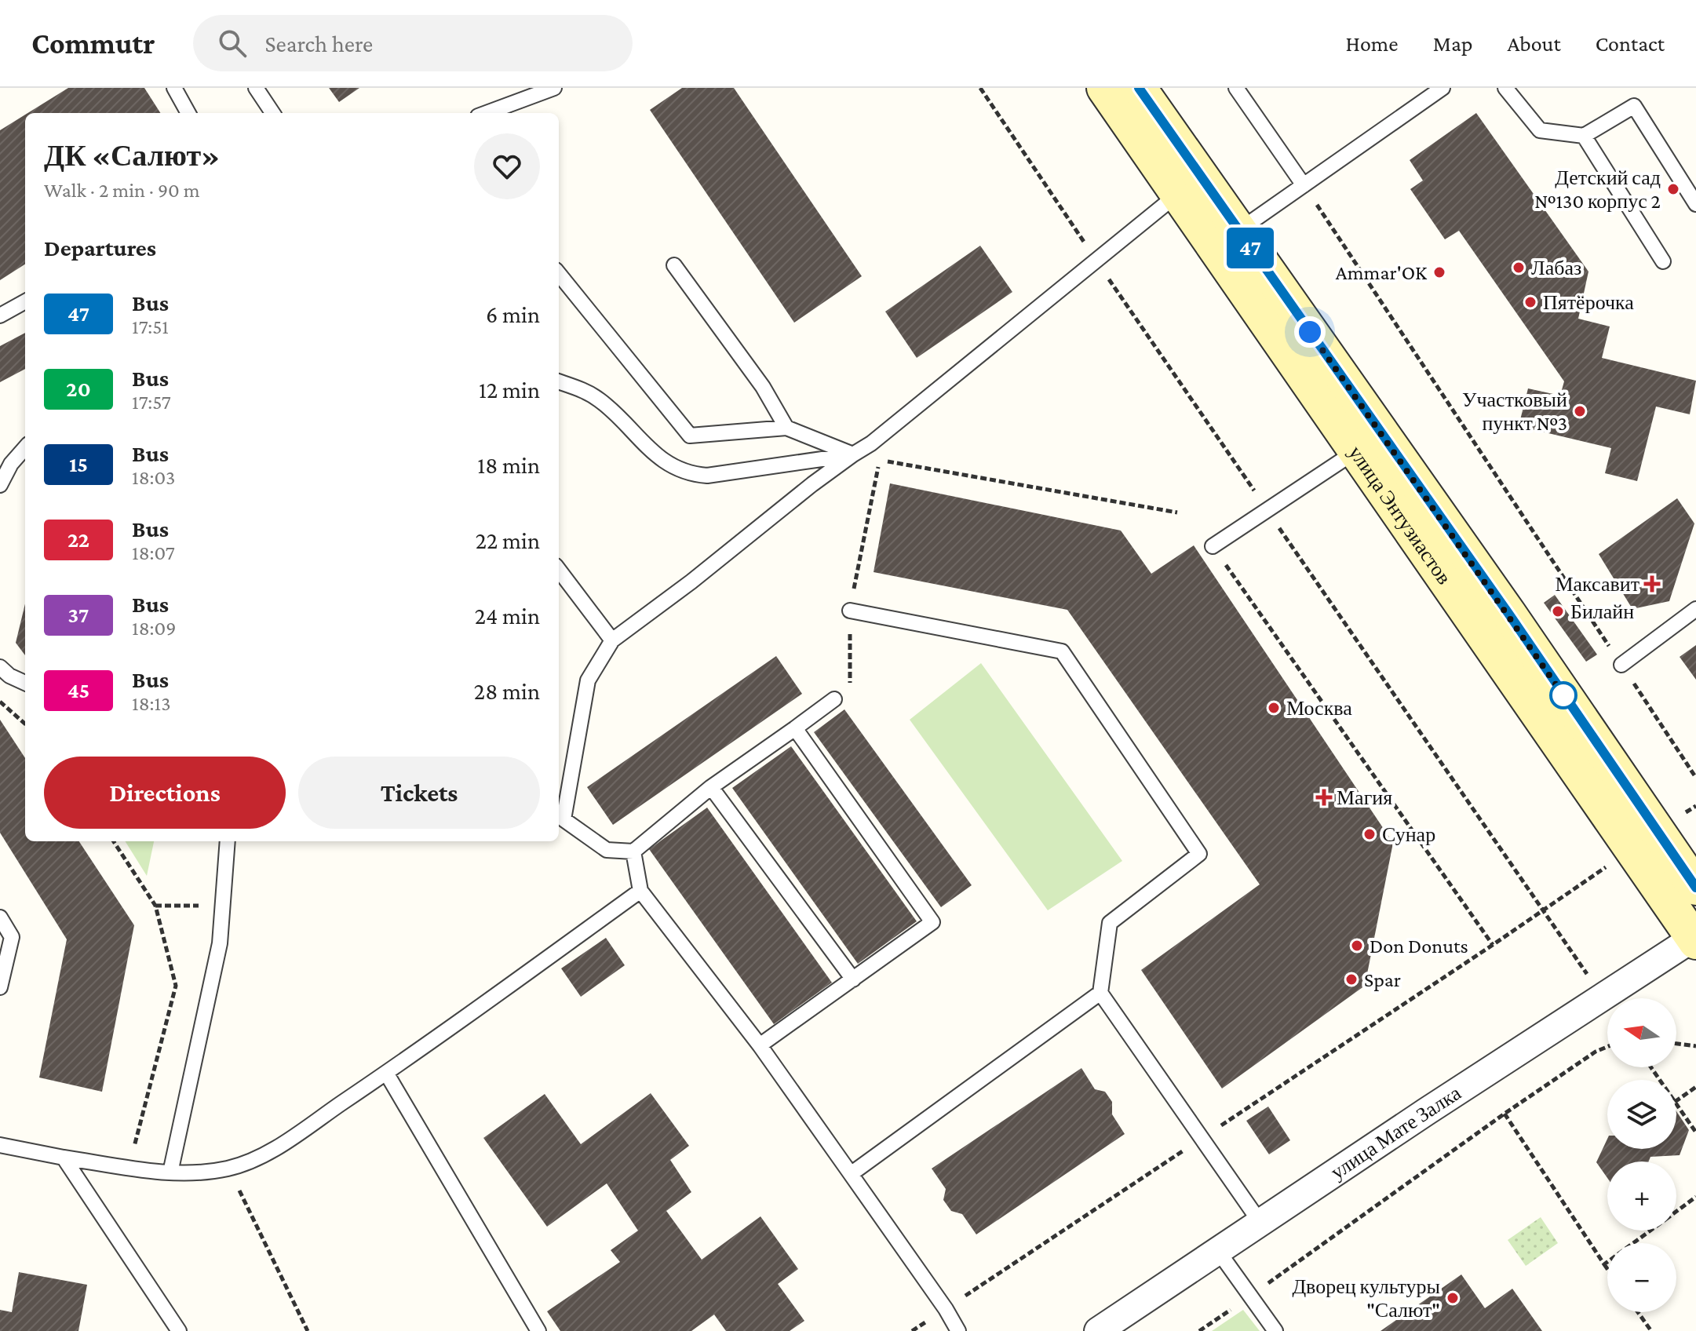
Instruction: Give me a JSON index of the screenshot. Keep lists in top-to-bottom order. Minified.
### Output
{"streets":{"main road":["улица Энтузиастов"],"street":["улица Мате Залка"]},"crossings":[["улица Энтузиастов","улица Мате Залка"]],"places":{"other":["Детский сад №130 корпус 2","Лабаз","Ammar'OK","Пятёрочка","Участковый пункт №3","Билайн","Москва","Сунар","Don Donuts","Spar","Дворец культуры \"Салют\""],"health":["Максавит","Магия"]},"lines":["bus line 47"],"north":"left","page":{"header":"Commutr","search":"Search here","nav":["Home","Map","About","Contact"],"on_map":"47","heading":[["ДК «Салют»","Walk · 2 min · 90 m"],"Departures"],"list":[{"mark":"47","name":"Bus","note":"17:51","value":"6 min"},{"mark":"20","name":"Bus","note":"17:57","value":"12 min"},{"mark":"15","name":"Bus","note":"18:03","value":"18 min"},{"mark":"22","name":"Bus","note":"18:07","value":"22 min"},{"mark":"37","name":"Bus","note":"18:09","value":"24 min"},{"mark":"45","name":"Bus","note":"18:13","value":"28 min"}],"buttons":["Directions","Tickets"],"map_buttons":["+","−"]}}
